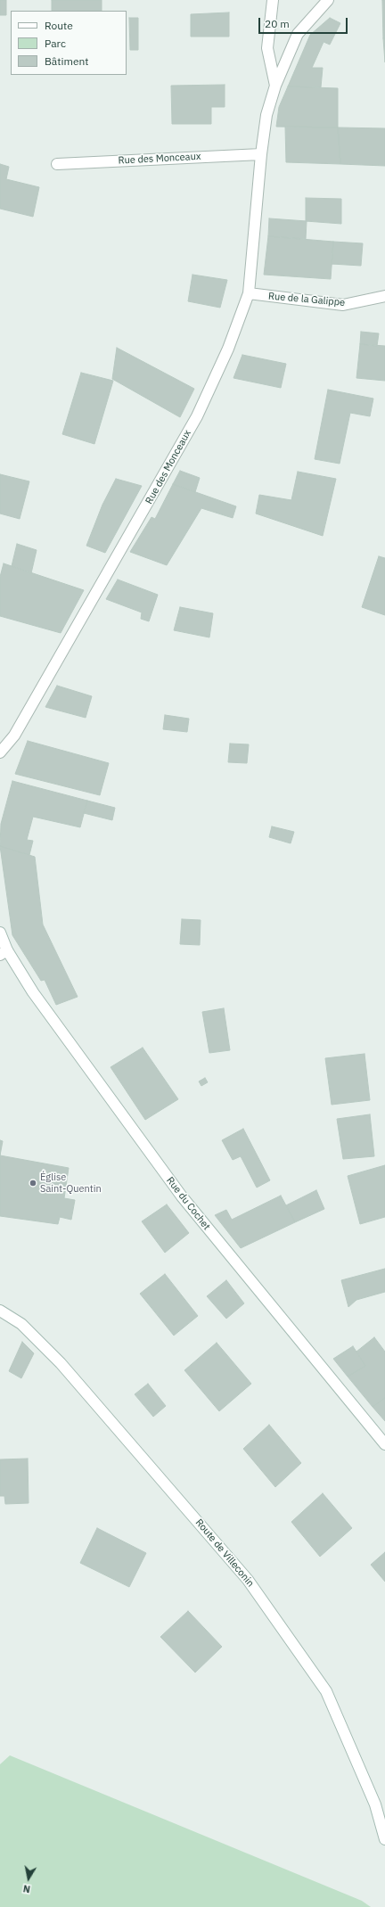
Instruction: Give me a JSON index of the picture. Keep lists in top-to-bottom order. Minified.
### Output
{"streets":{"street":["Rue des Monceaux","Rue de la Galippe","Rue du Cochet","Route de Villeconin"]},"crossings":[["Rue des Monceaux","Rue de la Galippe"]],"places":["Église Saint-Quentin"],"legend":["Route","Parc","Bâtiment"],"scale_bar":"20 m","north":"bottom"}
